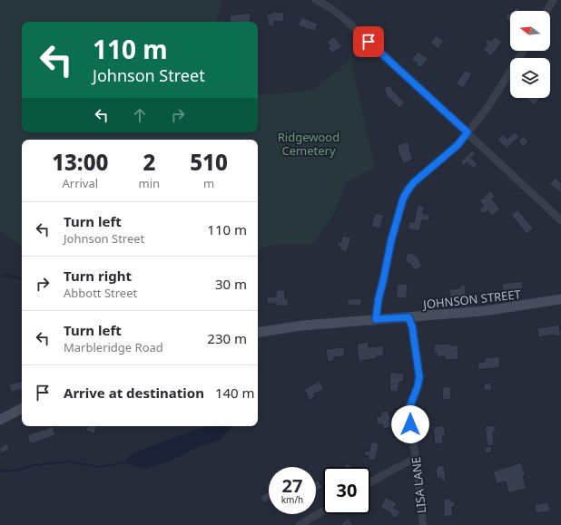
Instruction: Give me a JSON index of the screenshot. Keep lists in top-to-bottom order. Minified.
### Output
{"streets":{"street":["JOHNSON STREET","LISA LANE"]},"crossings":[["JOHNSON STREET","LISA LANE"]],"parks":["Ridgewood Cemetery"],"north":"left","page":{"turn":["110 m","Johnson Street"],"eta":["13:00","Arrival","2","min","510","m"],"list":[{"name":"Turn left","note":"Johnson Street","value":"110 m"},{"name":"Turn right","note":"Abbott Street","value":"30 m"},{"name":"Turn left","note":"Marbleridge Road","value":"230 m"},{"name":"Arrive at destination","value":"140 m"}],"speed":"27 km/h","limit":"30"}}
